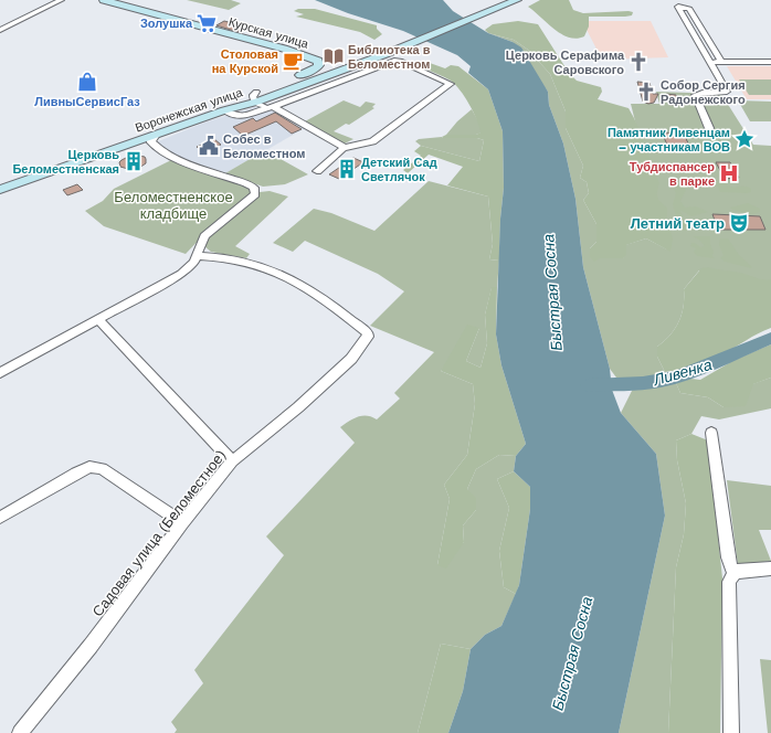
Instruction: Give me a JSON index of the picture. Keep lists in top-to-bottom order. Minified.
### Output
{"streets":{"street":["Курская улица","Воронежская улица","Садовая улица (Беломестное)"]},"crossings":[["Курская улица","Воронежская улица"]],"water":["Быстрая Сосна","Ливенка"],"parks":["Беломестненское кладбище"],"places":{"supermarket":["Золушка"],"library":["Библиотека в Беломестном"],"cafe":["Столовая на Курской"],"church":["Церковь Серафима Саровского","Собор Сергия Радонежского"],"shop":["ЛивныСервисГаз"],"place":["Памятник Ливенцам – участникам ВОВ"],"public building":["Собес в Беломестном"],"building":["Церковь Беломестненская","Детский Сад Светлячок"],"hospital":["Тубдиспансер в парке"],"theatre":["Летний театр"]}}
